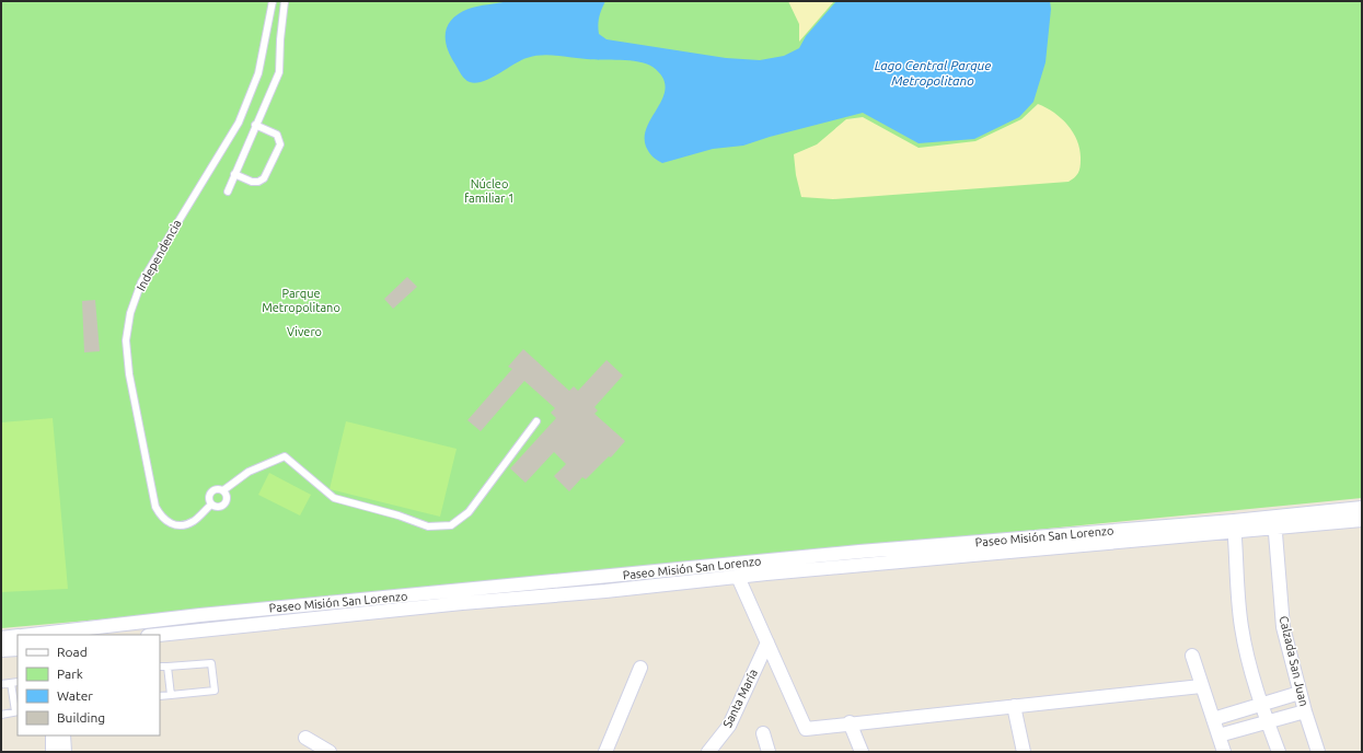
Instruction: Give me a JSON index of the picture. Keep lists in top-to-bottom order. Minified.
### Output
{"streets":{"street":["Paseo Misión San Lorenzo","Calzada San Juan","Santa María"],"lane":["Independencia"]},"crossings":[["Paseo Misión San Lorenzo","Calzada San Juan"]],"water":["Lago Central Parque Metropolitano"],"parks":["Núcleo familiar 1","Parque Metropolitano","Vivero"],"legend":["Road","Park","Water","Building"]}
